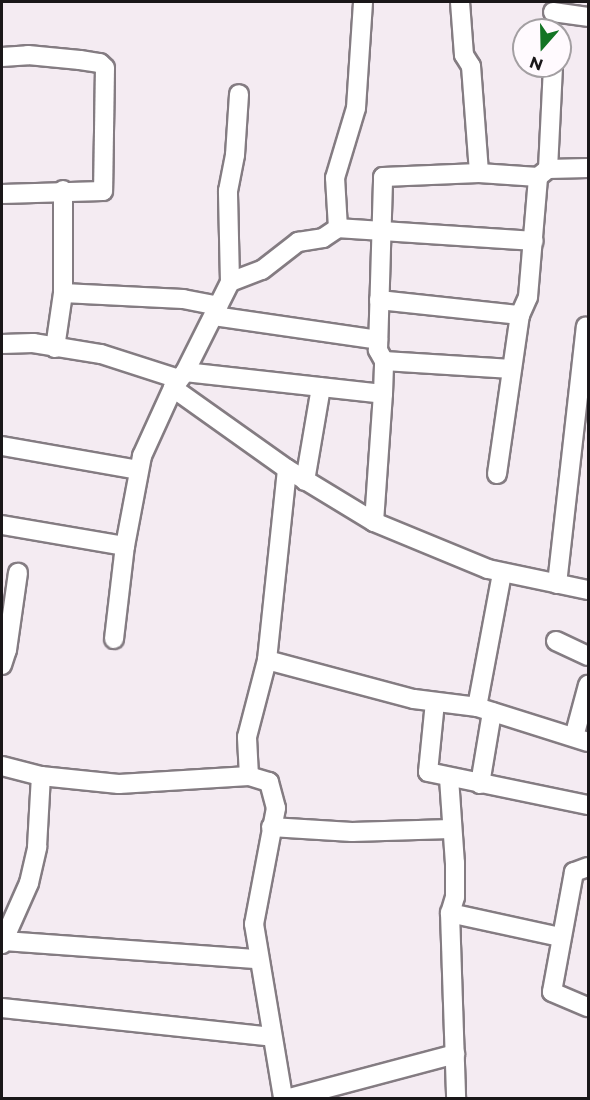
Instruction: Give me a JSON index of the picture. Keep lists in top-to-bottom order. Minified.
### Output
{"north":"bottom"}
